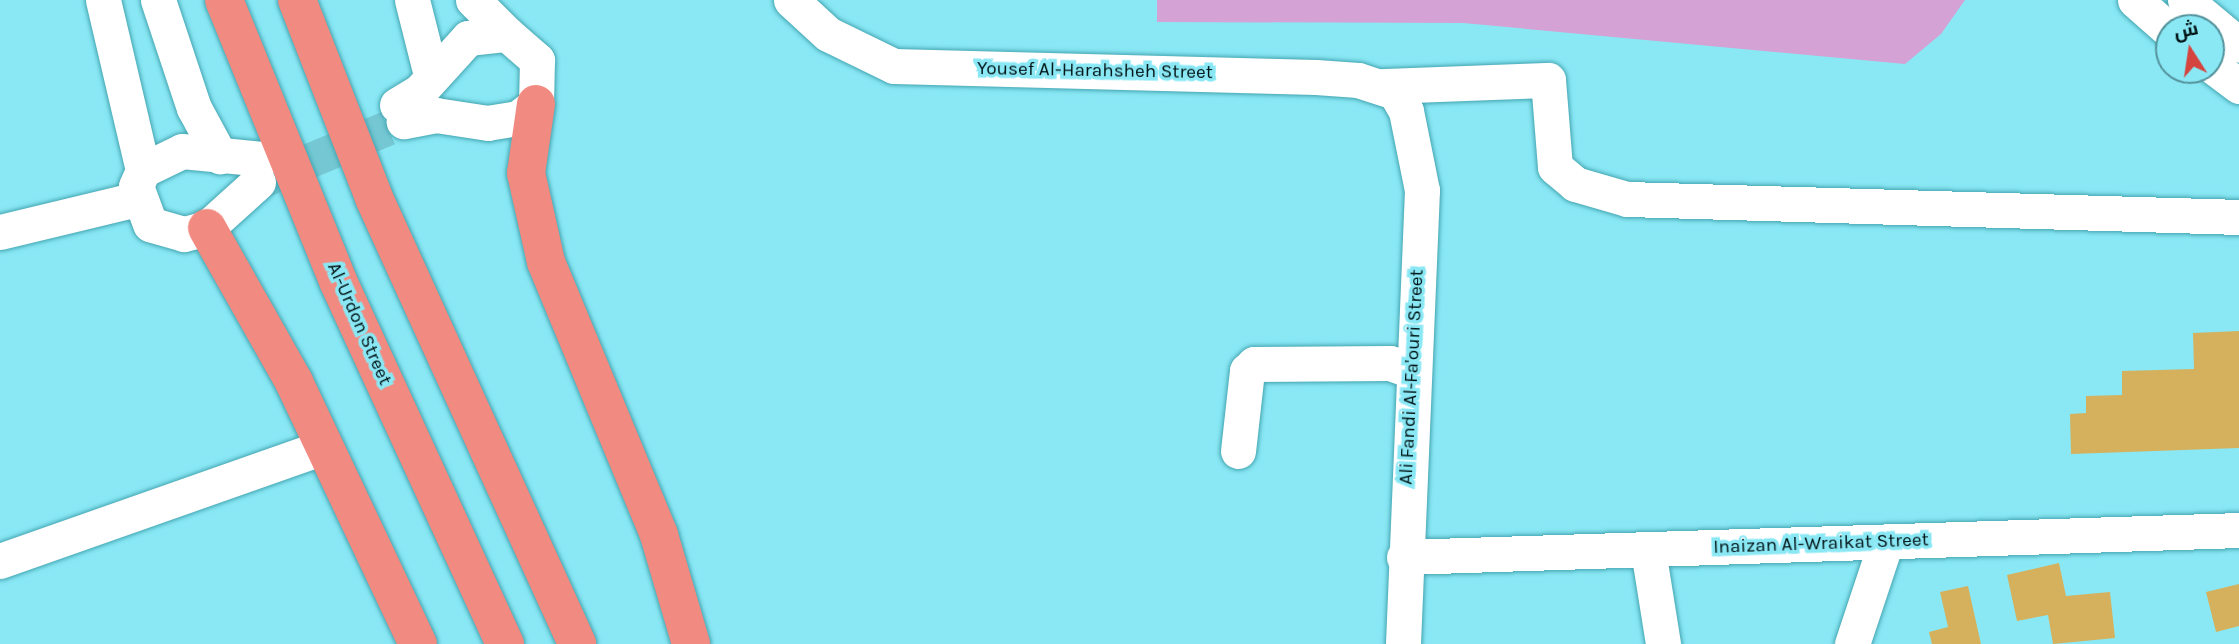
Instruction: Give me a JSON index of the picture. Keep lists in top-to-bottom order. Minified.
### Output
{"streets":{"highway":["Al-Urdon Street"],"street":["Yousef Al-Harahsheh Street","Ali Fandi Al-Fa'ouri Street","Inaizan Al-Wraikat Street"]},"crossings":[["Yousef Al-Harahsheh Street","Ali Fandi Al-Fa'ouri Street"],["Ali Fandi Al-Fa'ouri Street","Inaizan Al-Wraikat Street"]],"north":"top"}
